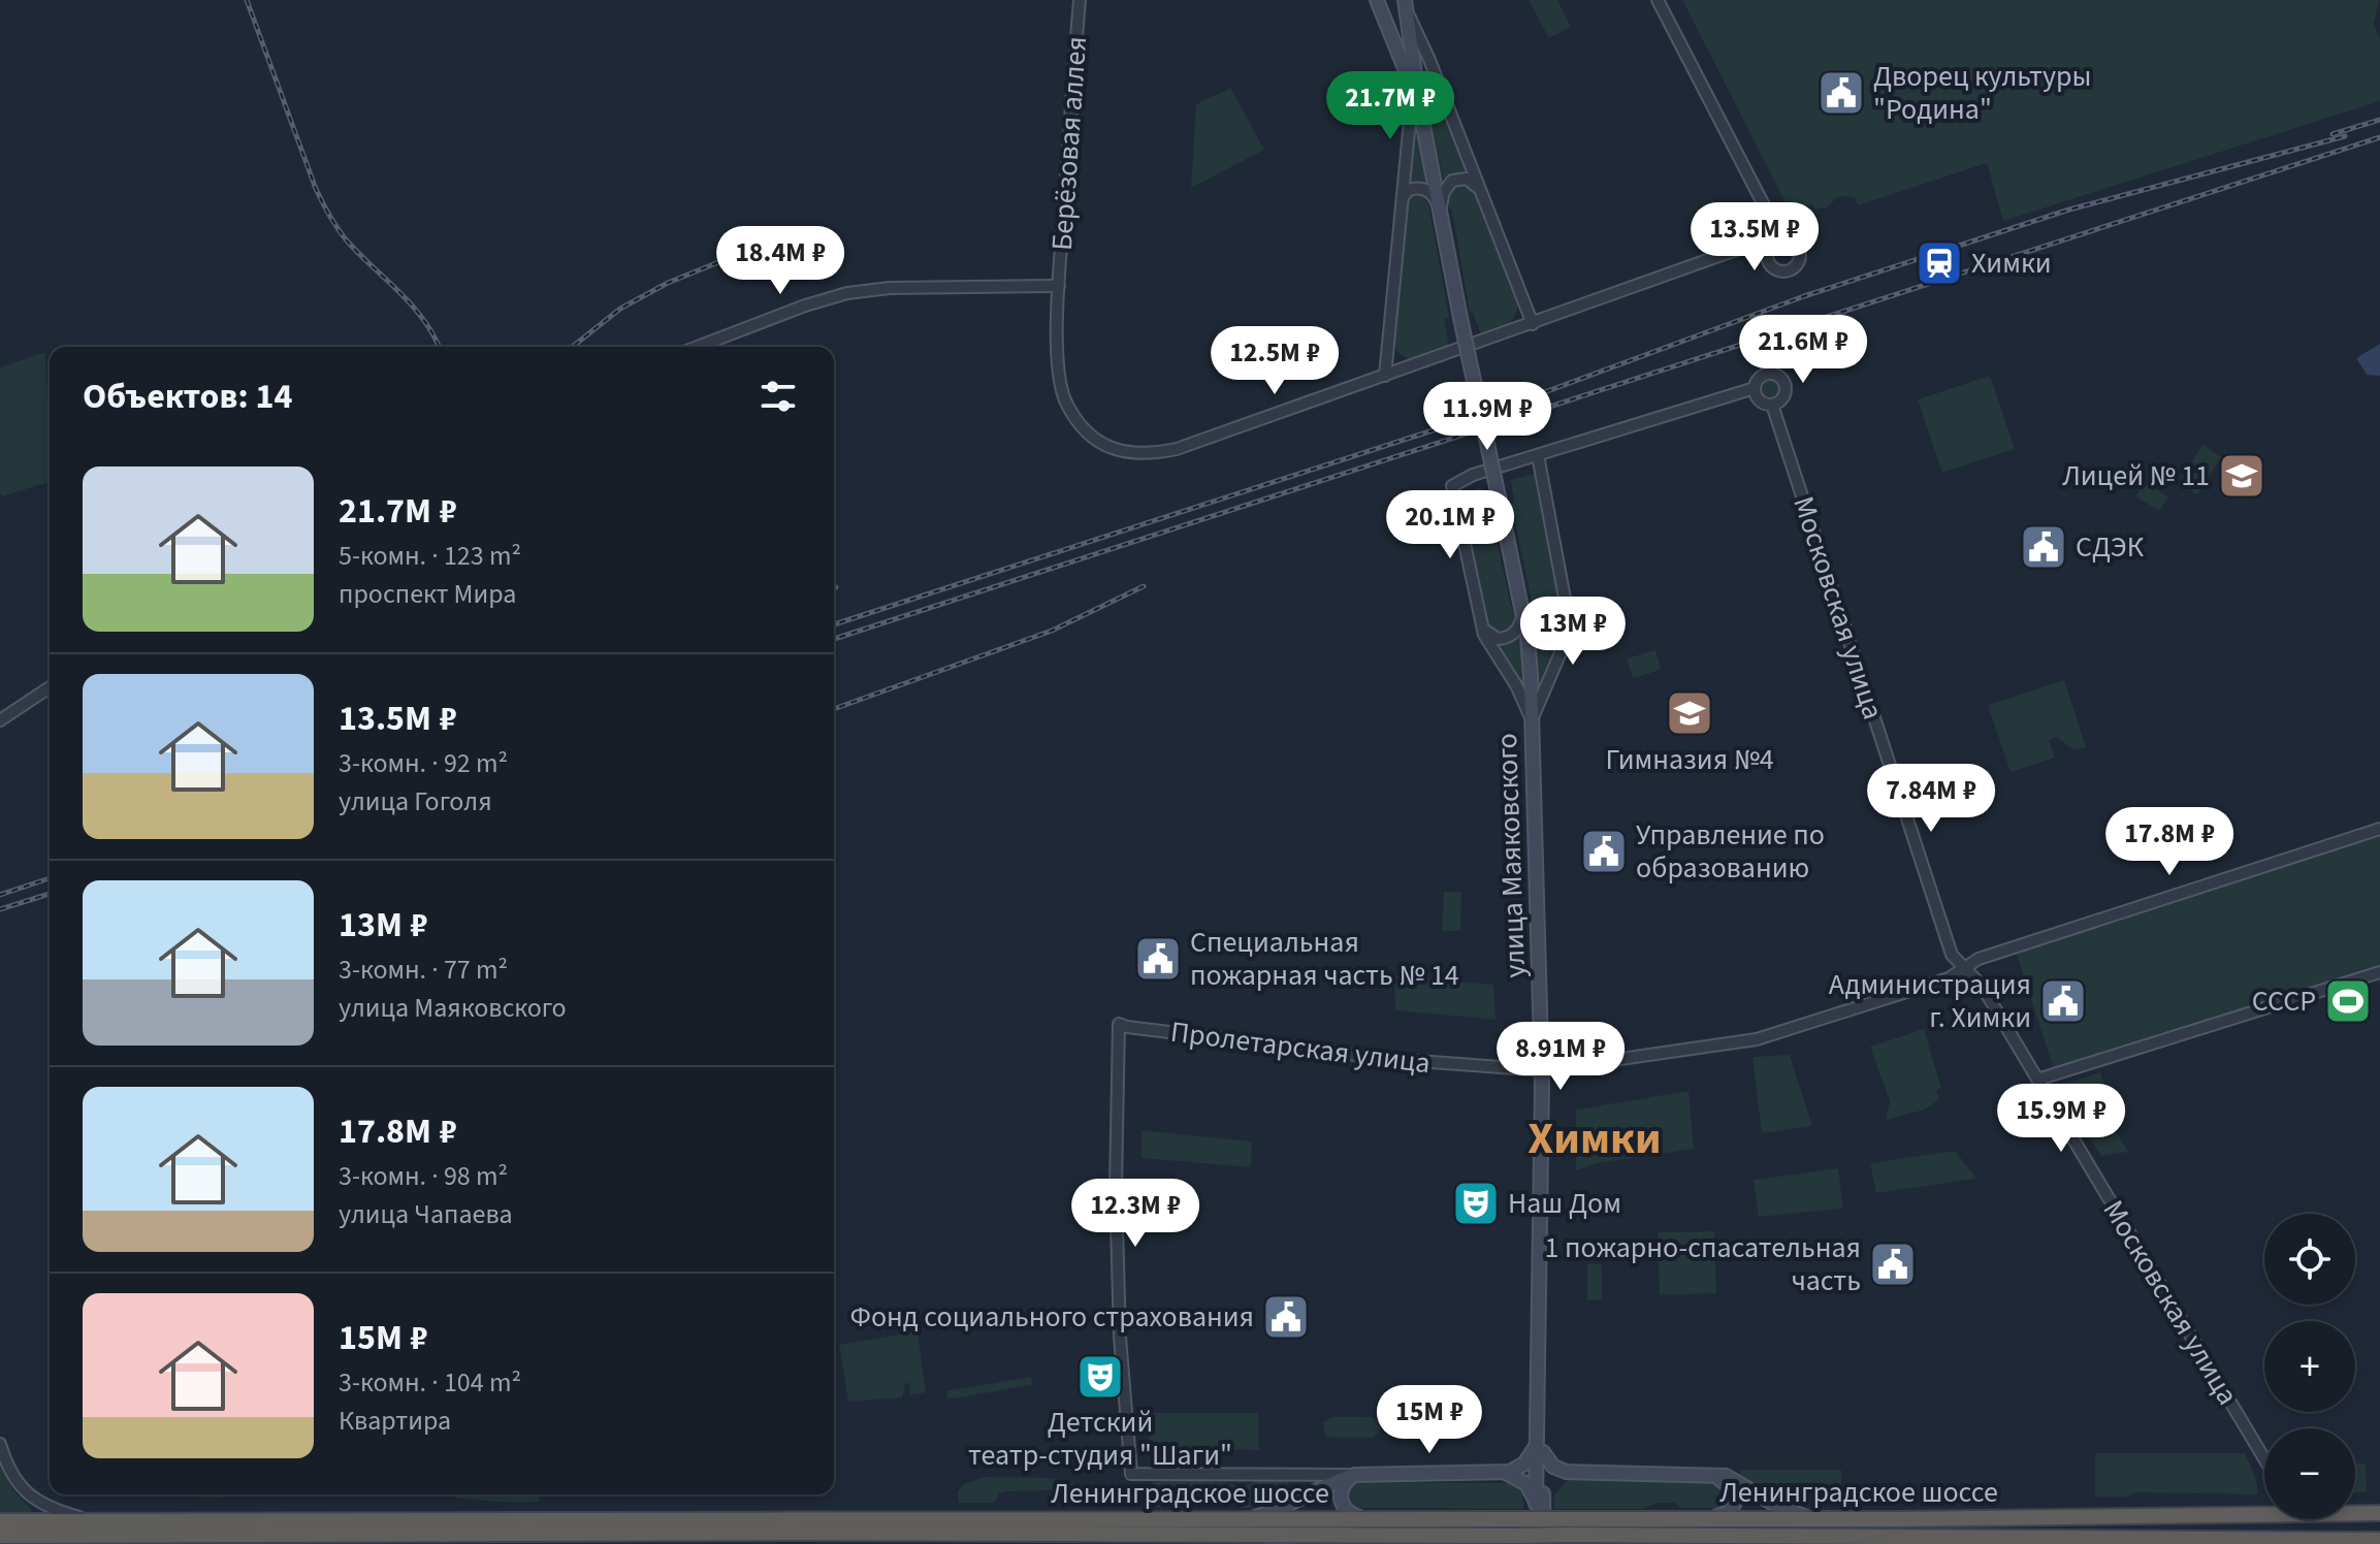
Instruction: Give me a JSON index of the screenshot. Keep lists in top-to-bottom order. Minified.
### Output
{"streets":{"highway":["Ленинградское шоссе"],"main road":["улица Маяковского"],"street":["Берёзовая аллея","Московская улица","Пролетарская улица"]},"crossings":[["Московская улица","Пролетарская улица"],["улица Маяковского","Пролетарская улица"]],"districts":["Химки"],"places":{"public building":["Дворец культуры \"Родина\"","СДЭК","Управление по образованию","Специальная пожарная часть № 14","Администрация г. Химки","1 пожарно-спасательная часть","Фонд социального страхования"],"station":["Химки"],"school or university":["Лицей № 11","Гимназия №4"],"sports":["СССР"],"theatre":["Наш Дом","Детский театр-студия \"Шаги\""]},"page":{"price":["21.7M ₽","13.5M ₽","18.4M ₽","21.6M ₽","12.5M ₽","11.9M ₽","20.1M ₽","13M ₽","7.84M ₽","17.8M ₽","8.91M ₽","15.9M ₽","12.3M ₽","15M ₽"],"heading":"Объектов: 14","list":[{"name":"21.7M ₽","note":"5-комн. · 123 m² · проспект Мира"},{"name":"13.5M ₽","note":"3-комн. · 92 m² · улица Гоголя"},{"name":"13M ₽","note":"3-комн. · 77 m² · улица Маяковского"},{"name":"17.8M ₽","note":"3-комн. · 98 m² · улица Чапаева"},{"name":"15M ₽","note":"3-комн. · 104 m² · Квартира"}],"map_buttons":["+","−"]}}
